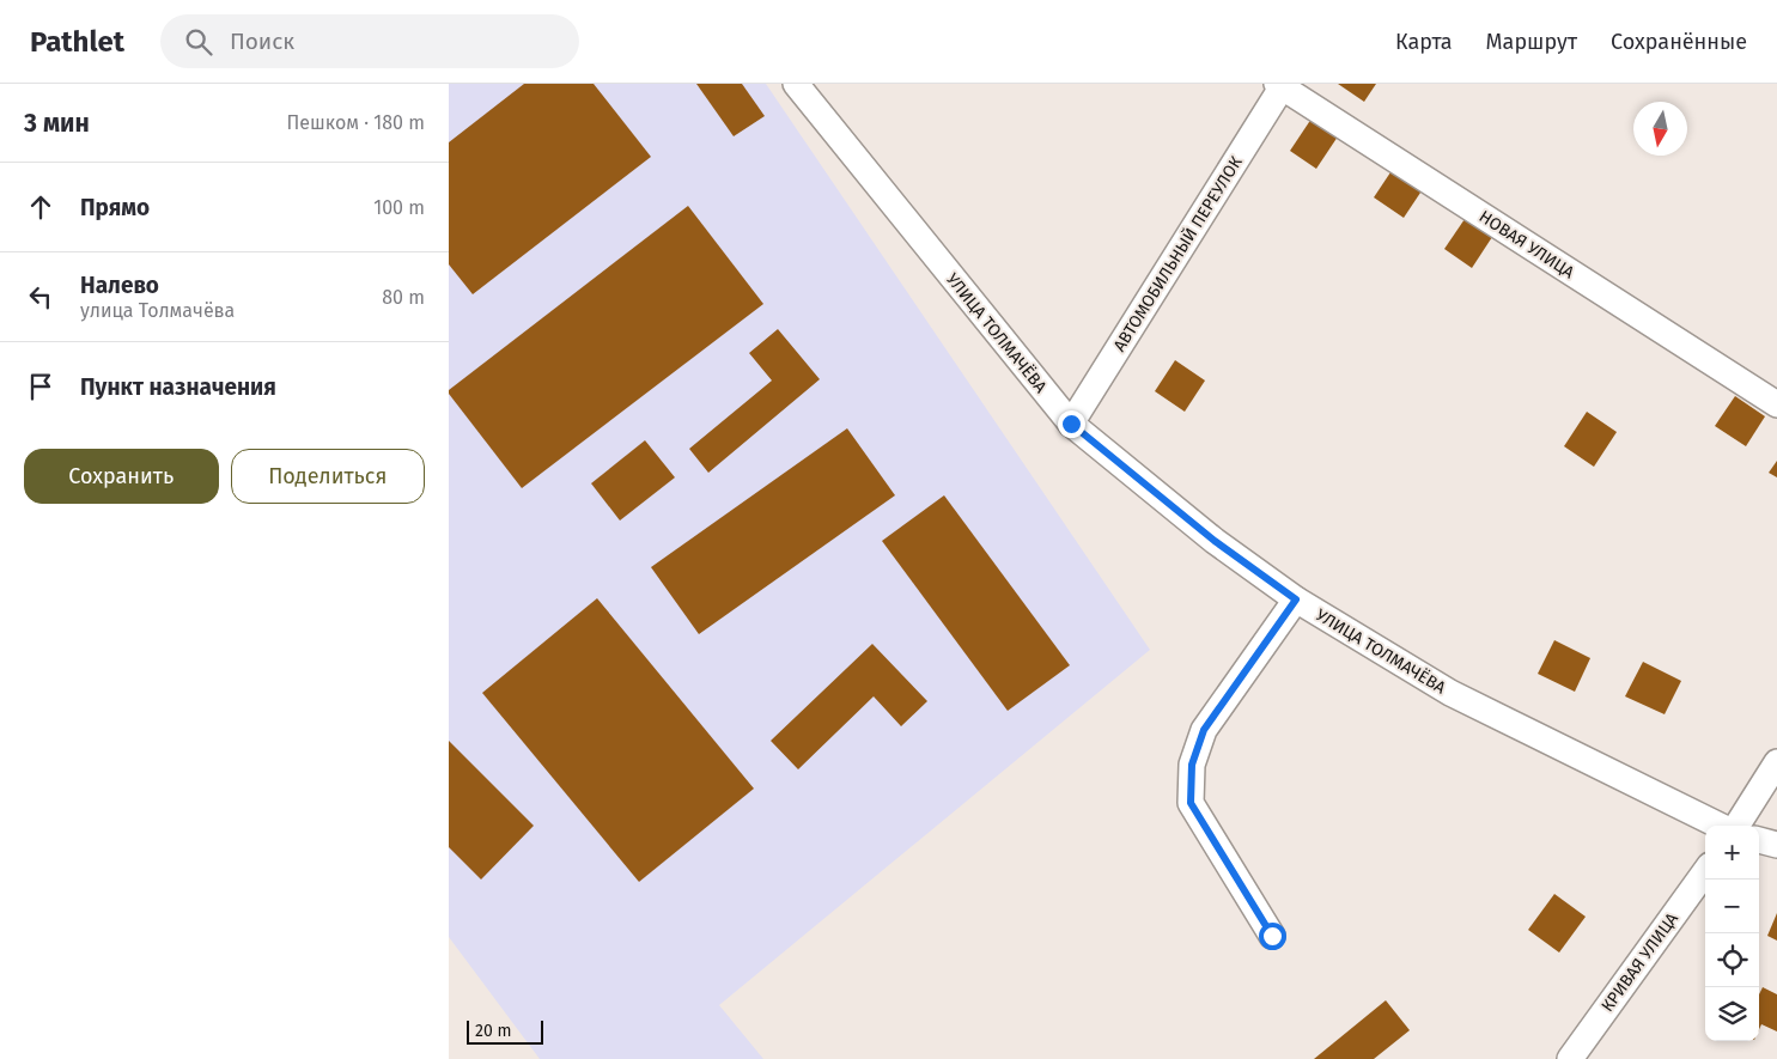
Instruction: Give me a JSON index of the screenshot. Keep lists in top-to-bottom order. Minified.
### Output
{"streets":{"street":["НОВАЯ УЛИЦА","АВТОМОБИЛЬНЫЙ ПЕРЕУЛОК","УЛИЦА ТОЛМАЧЁВА","КРИВАЯ УЛИЦА"]},"crossings":[["НОВАЯ УЛИЦА","АВТОМОБИЛЬНЫЙ ПЕРЕУЛОК"],["АВТОМОБИЛЬНЫЙ ПЕРЕУЛОК","УЛИЦА ТОЛМАЧЁВА"]],"scale_bar":"20 m","north":"bottom","page":{"header":"Pathlet","search":"Поиск","nav":["Карта","Маршрут","Сохранённые"],"heading":["3 мин","Пешком · 180 m"],"list":[["Прямо","100 m"],["Налево","улица Толмачёва","80 m"],"Пункт назначения"],"buttons":["Сохранить","Поделиться"],"map_buttons":["+","−"],"scale":"20 m"}}
